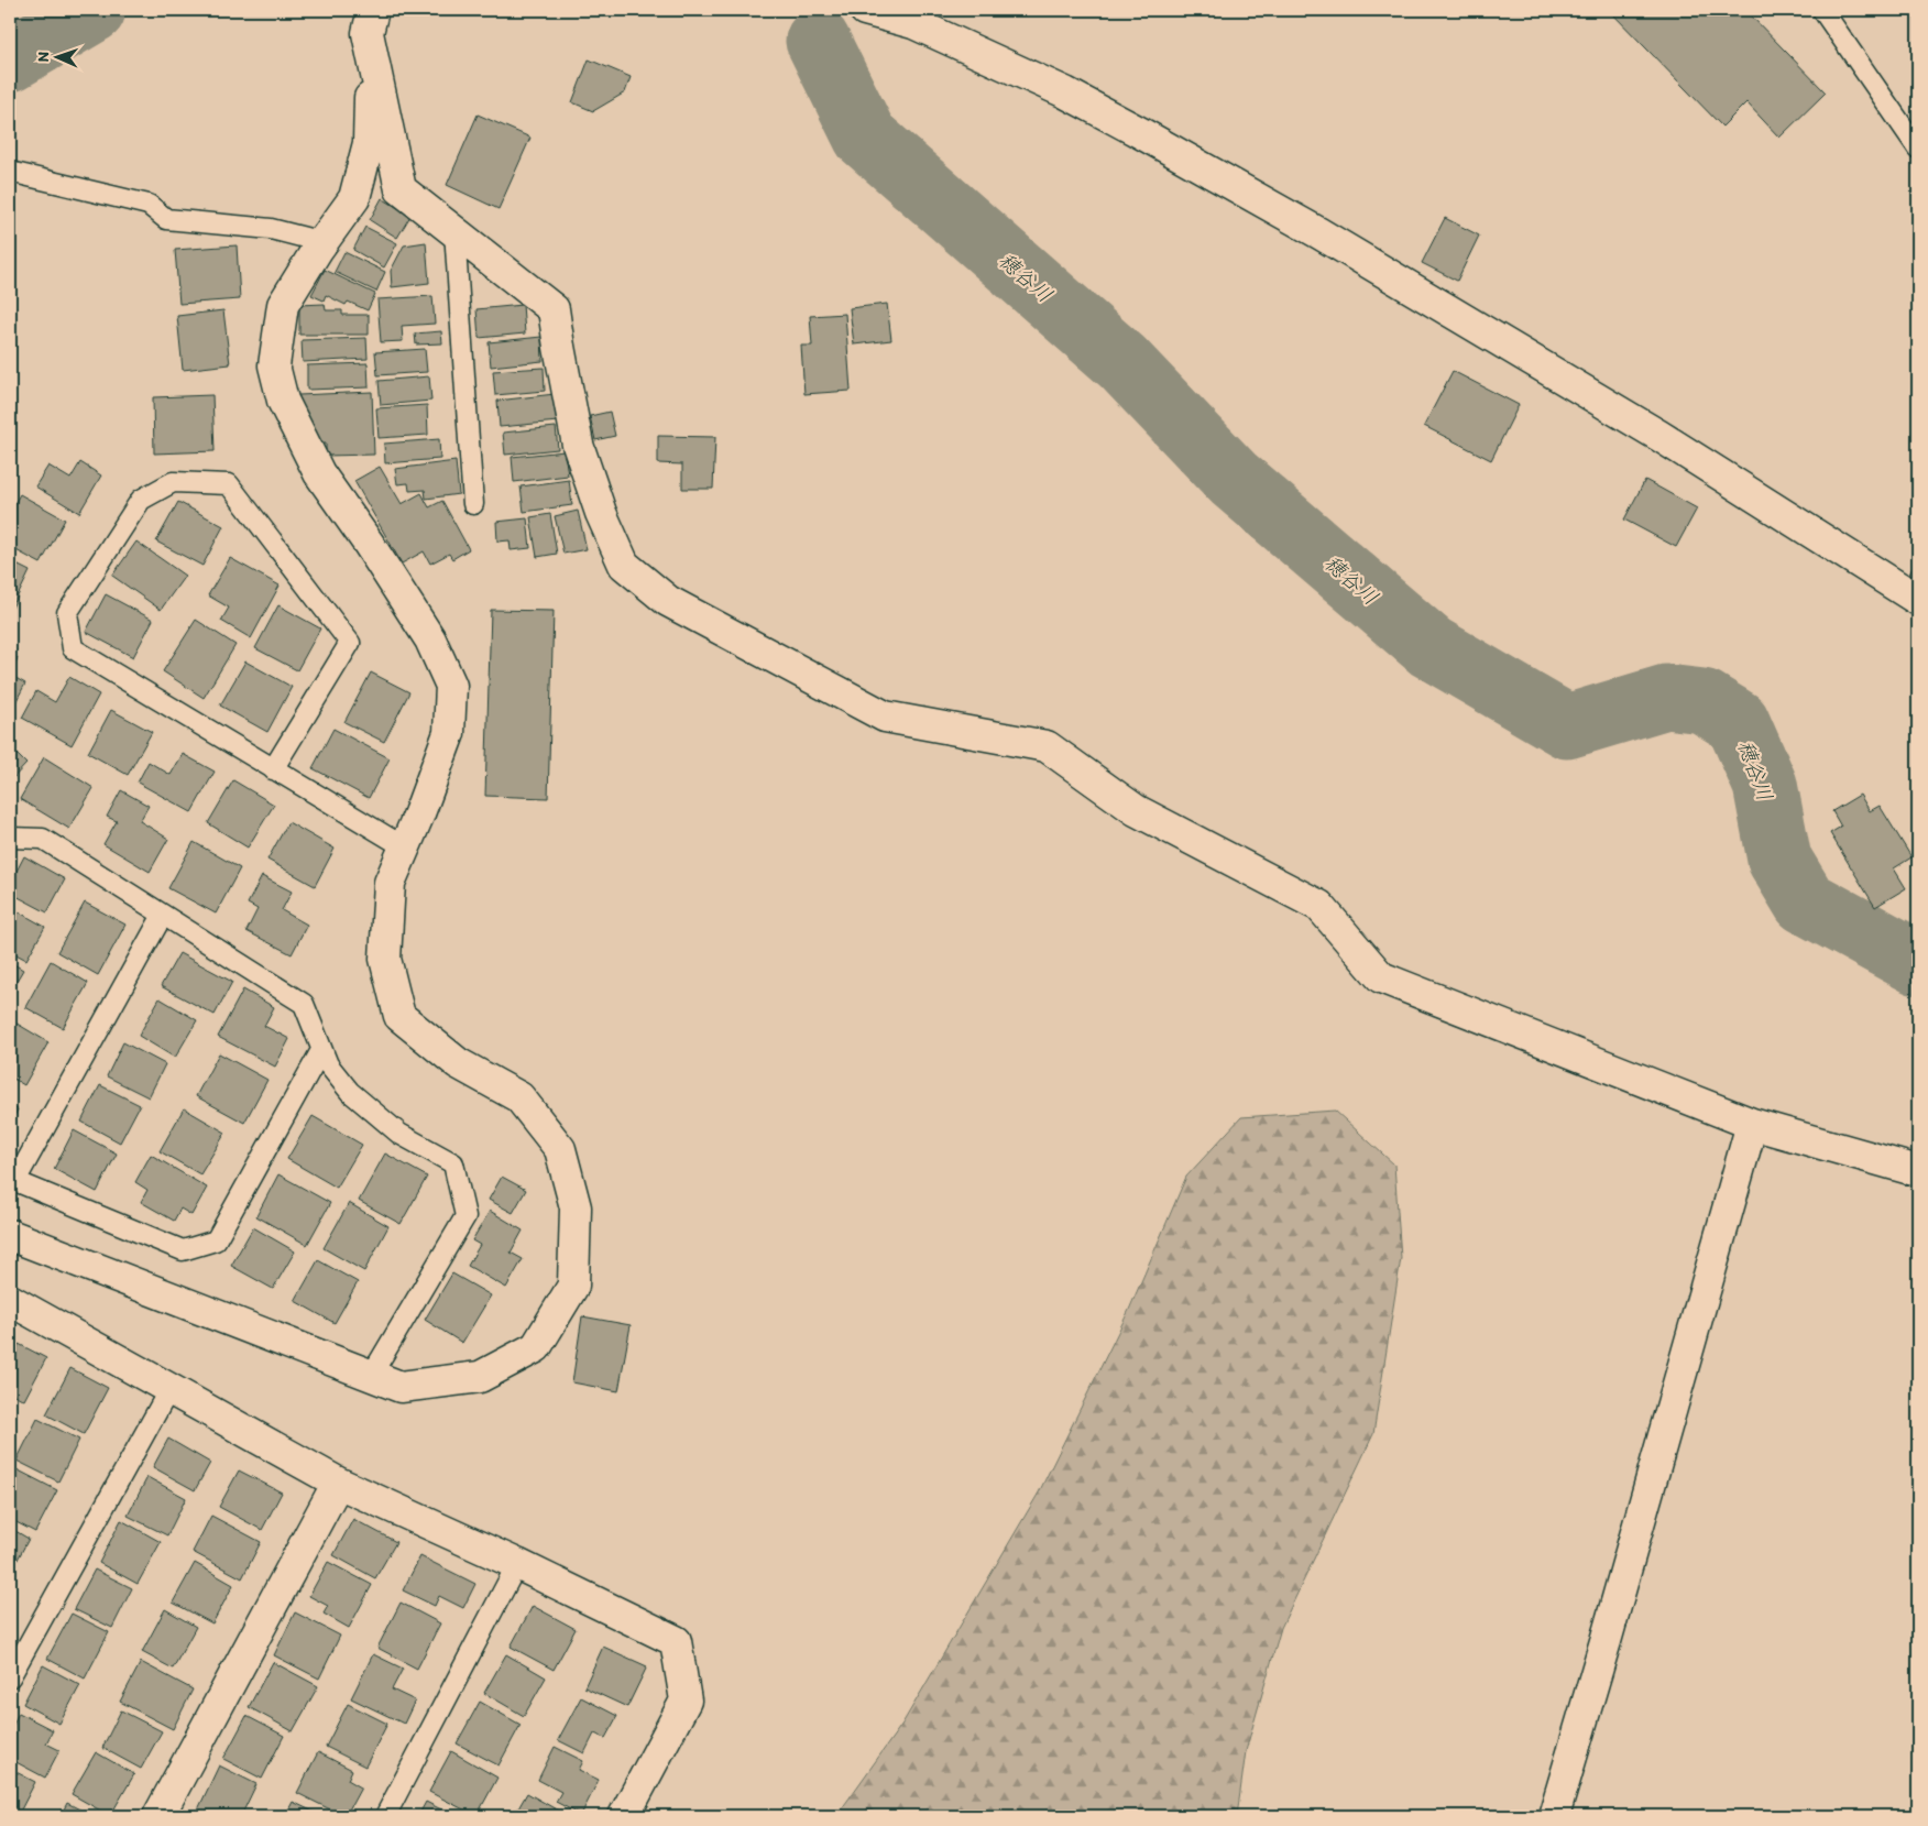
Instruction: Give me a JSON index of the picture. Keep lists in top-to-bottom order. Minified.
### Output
{"water":["穂谷川"],"north":"left"}
